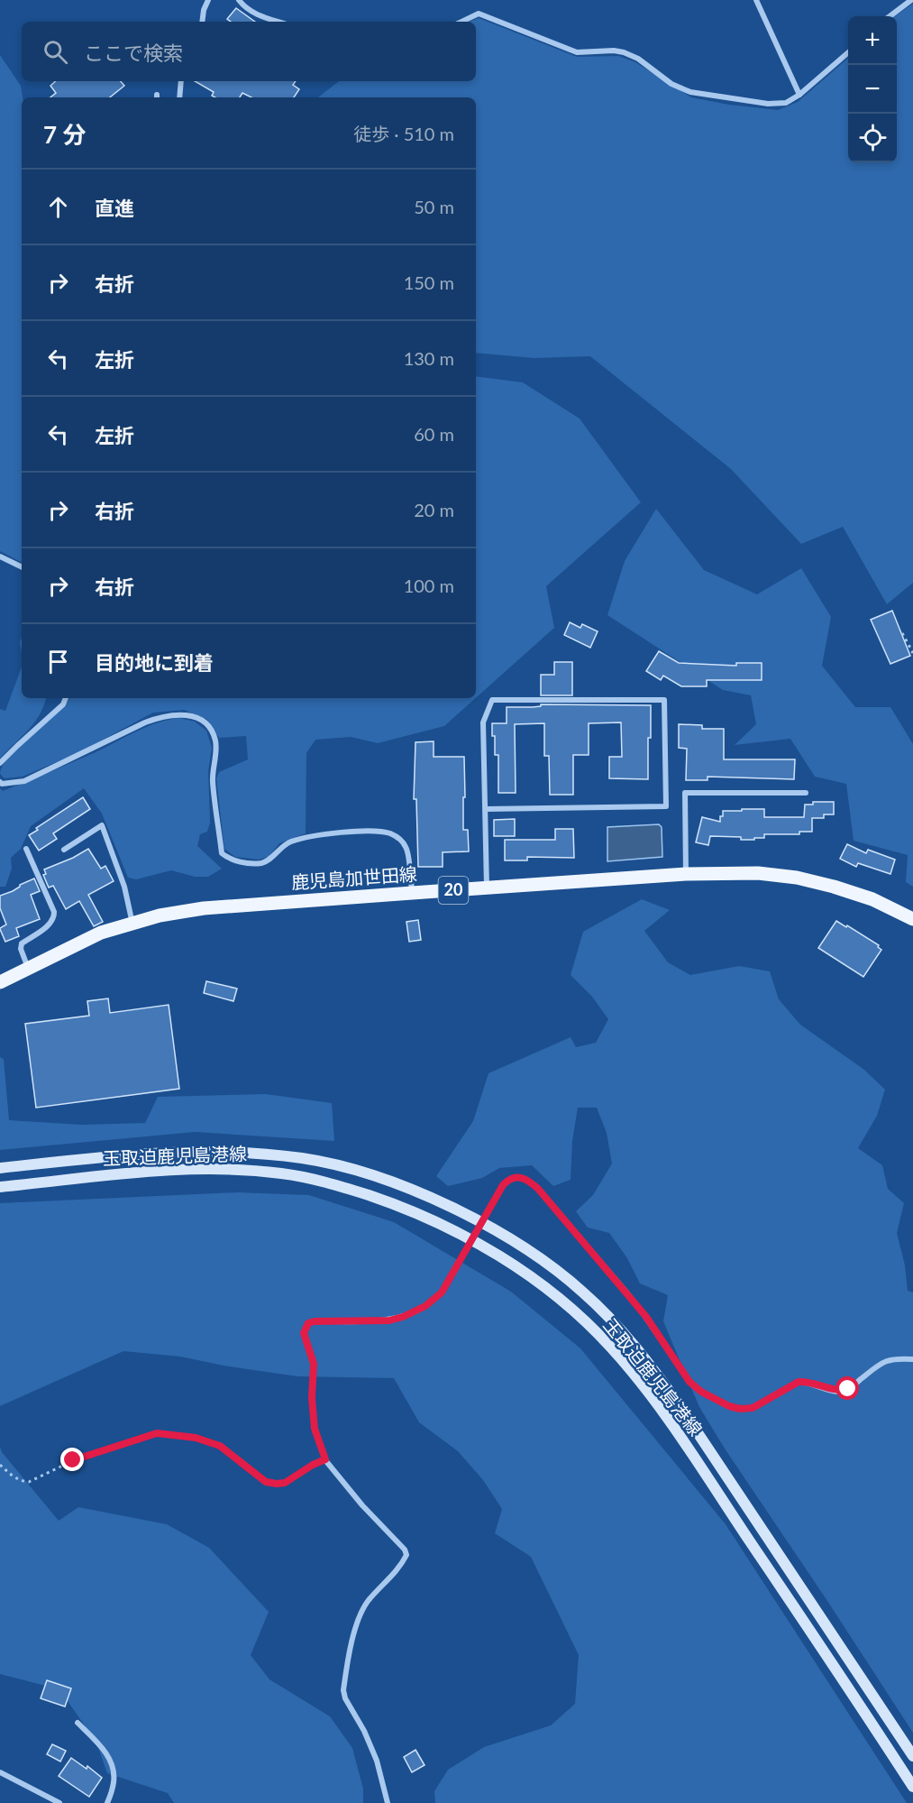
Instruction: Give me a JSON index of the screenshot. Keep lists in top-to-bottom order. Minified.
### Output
{"streets":{"main road":["鹿児島加世田線","20","玉取迫鹿児島港線"]},"page":{"map_buttons":["+","−"],"search":"ここで検索","heading":["7 分","徒歩 · 510 m"],"list":[["直進","50 m"],["右折","150 m"],["左折","130 m"],["左折","60 m"],["右折","20 m"],["右折","100 m"],"目的地に到着"]}}
